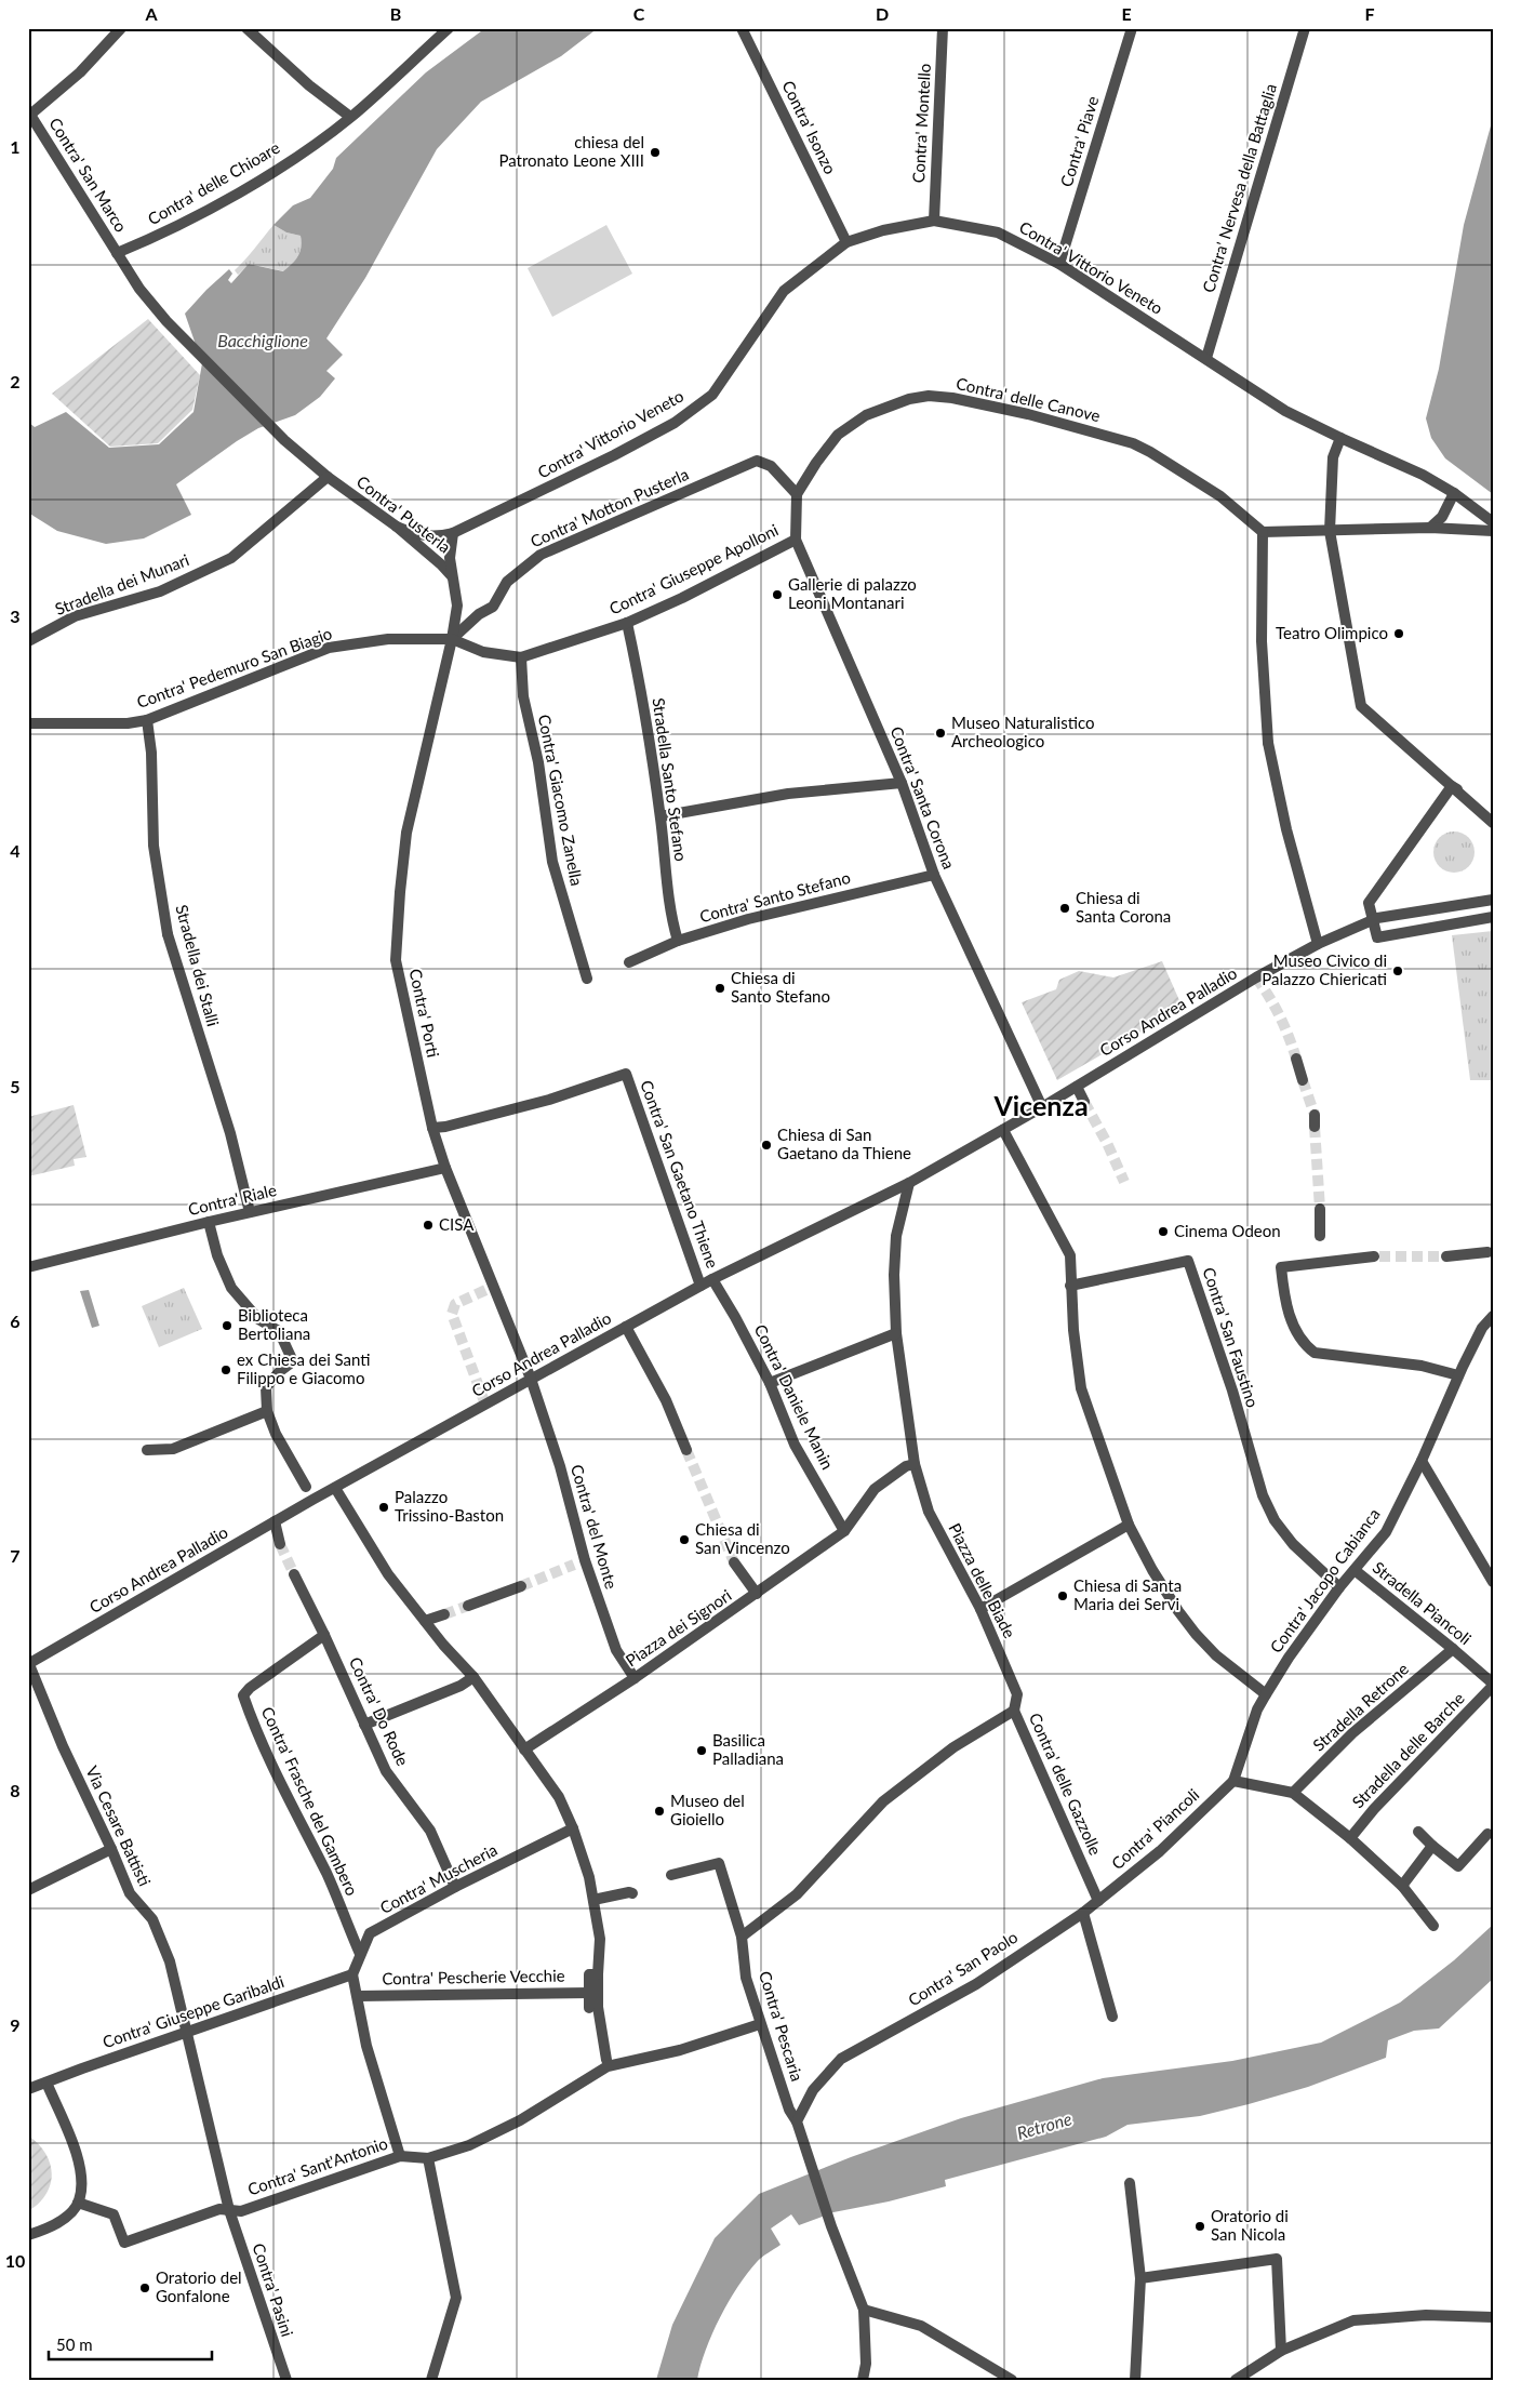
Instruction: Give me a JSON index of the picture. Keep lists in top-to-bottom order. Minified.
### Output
{"streets":{"street":["Contra' Montello","Contra' Isonzo","Contra' Piave","Contra' San Marco","Contra' delle Chioare","Contra' Nervesa della Battaglia","Contra' Vittorio Veneto","Contra' delle Canove","Contra' Motton Pusterla","Contra' Pusterla","Contra' Giuseppe Apolloni","Stradella dei Munari","Contra' Pedemuro San Biagio","Stradella Santo Stefano","Contra' Santa Corona","Contra' Giacomo Zanella","Contra' Santo Stefano","Stradella dei Stalli","Corso Andrea Palladio","Contra' Porti","Contra' San Gaetano Thiene","Contra' Riale","Contra' San Faustino","Contra' Daniele Manin","Contra' del Monte","Piazza delle Biade","Contra' Jacopo Cabianca","Stradella Piancoli","Piazza dei Signori","Stradella Retrone","Contra' Do Rode","Stradella delle Barche","Contra' delle Gazzolle","Contra' Frasche del Gambero","Via Cesare Battisti","Contra' Piancoli","Contra' Muscheria","Contra' San Paolo","Contra' Pescherie Vecchie","Contra' Giuseppe Garibaldi","Contra' Pescaria","Contra' Sant'Antonio","Contra' Pasini"]},"crossings":[["Contra' Montello","Contra' Vittorio Veneto"],["Contra' Isonzo","Contra' Vittorio Veneto"],["Contra' Piave","Contra' Vittorio Veneto"],["Contra' San Marco","Contra' delle Chioare"],["Contra' San Marco","Contra' Pusterla"],["Contra' delle Chioare","Contra' Pusterla"],["Contra' Nervesa della Battaglia","Contra' Vittorio Veneto"],["Contra' Vittorio Veneto","Contra' Pusterla"],["Contra' delle Canove","Contra' Motton Pusterla"],["Contra' delle Canove","Contra' Santa Corona"],["Contra' Motton Pusterla","Contra' Pusterla"],["Contra' Motton Pusterla","Contra' Giuseppe Apolloni"],["Contra' Motton Pusterla","Contra' Pedemuro San Biagio"],["Contra' Motton Pusterla","Contra' Santa Corona"],["Contra' Motton Pusterla","Contra' Porti"],["Contra' Pusterla","Contra' Giuseppe Apolloni"],["Contra' Pusterla","Stradella dei Munari"],["Contra' Pusterla","Contra' Pedemuro San Biagio"],["Contra' Pusterla","Contra' Porti"],["Contra' Giuseppe Apolloni","Contra' Pedemuro San Biagio"],["Contra' Giuseppe Apolloni","Stradella Santo Stefano"],["Contra' Giuseppe Apolloni","Contra' Santa Corona"],["Contra' Giuseppe Apolloni","Contra' Giacomo Zanella"],["Contra' Giuseppe Apolloni","Contra' Porti"],["Contra' Pedemuro San Biagio","Stradella dei Stalli"],["Contra' Pedemuro San Biagio","Contra' Porti"],["Stradella Santo Stefano","Contra' Santo Stefano"],["Contra' Santa Corona","Contra' Santo Stefano"],["Contra' Santa Corona","Corso Andrea Palladio"],["Stradella dei Stalli","Contra' Riale"],["Corso Andrea Palladio","Contra' Porti"],["Corso Andrea Palladio","Contra' San Gaetano Thiene"],["Corso Andrea Palladio","Contra' Daniele Manin"],["Corso Andrea Palladio","Contra' del Monte"],["Corso Andrea Palladio","Piazza delle Biade"],["Corso Andrea Palladio","Via Cesare Battisti"],["Contra' Porti","Contra' San Gaetano Thiene"],["Contra' Porti","Contra' Riale"],["Contra' Porti","Contra' del Monte"],["Contra' San Faustino","Contra' Jacopo Cabianca"],["Contra' Daniele Manin","Piazza dei Signori"],["Contra' del Monte","Piazza dei Signori"],["Piazza delle Biade","Contra' delle Gazzolle"],["Contra' Jacopo Cabianca","Stradella Piancoli"],["Contra' Jacopo Cabianca","Contra' Piancoli"],["Stradella Piancoli","Stradella Retrone"],["Stradella Piancoli","Stradella delle Barche"],["Contra' Do Rode","Contra' Frasche del Gambero"],["Contra' Do Rode","Contra' Muscheria"],["Contra' delle Gazzolle","Contra' Piancoli"],["Contra' delle Gazzolle","Contra' San Paolo"],["Contra' Frasche del Gambero","Contra' Muscheria"],["Via Cesare Battisti","Contra' Giuseppe Garibaldi"],["Via Cesare Battisti","Contra' Sant'Antonio"],["Via Cesare Battisti","Contra' Pasini"],["Contra' Piancoli","Contra' San Paolo"],["Contra' Muscheria","Contra' Giuseppe Garibaldi"],["Contra' San Paolo","Contra' Pescaria"],["Contra' Sant'Antonio","Contra' Pasini"]],"districts":["Vicenza"],"water":["Bacchiglione","Retrone"],"places":["chiesa del Patronato Leone XIII","Gallerie di palazzo Leoni Montanari","Teatro Olimpico","Museo Naturalistico Archeologico","Chiesa di Santa Corona","Museo Civico di Palazzo Chiericati","Chiesa di Santo Stefano","Chiesa di San Gaetano da Thiene","CISA","Cinema Odeon","Biblioteca Bertoliana","ex Chiesa dei Santi Filippo e Giacomo","Palazzo Trissino-Baston","Chiesa di San Vincenzo","Chiesa di Santa Maria dei Servi","Basilica Palladiana","Museo del Gioiello","Oratorio di San Nicola","Oratorio del Gonfalone"],"scale_bar":"50 m","grid":{"columns":["A","B","C","D","E","F"],"rows":["1","2","3","4","5","6","7","8","9","10"]}}
